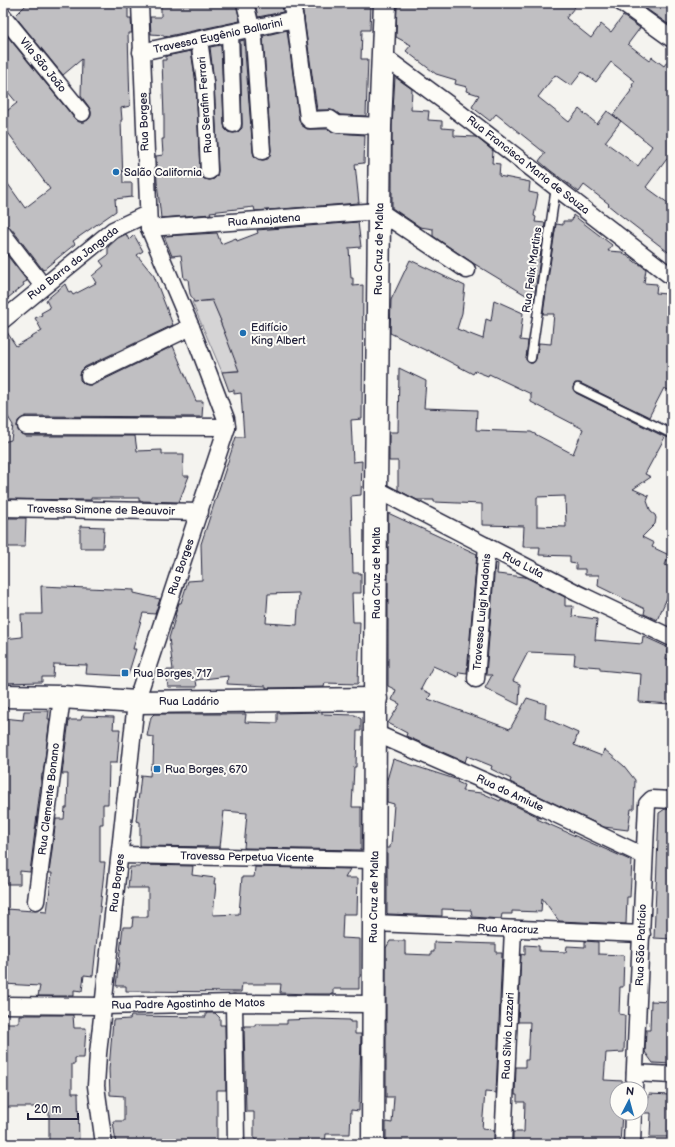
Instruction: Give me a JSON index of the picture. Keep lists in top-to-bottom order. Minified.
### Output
{"streets":{"street":["Travessa Eugênio Ballarini","Vila São João","Rua Serafim Ferrari","Rua Borges","Rua Francisca Maria de Souza","Rua Anajatena","Rua Cruz de Malta","Rua Barra da Jangada","Travessa Simone de Beauvoir","Rua Luta","Travessa Luigi Madonis","Rua Ladário","Rua do Amiute","Rua Clemente Bonano","Travessa Perpetua Vicente","Rua Aracruz","Rua São Patrício","Rua Padre Agostinho de Matos","Rua Silvio Lazzari"],"lane":["Rua Felix Martins"]},"crossings":[["Travessa Eugênio Ballarini","Rua Serafim Ferrari"],["Travessa Eugênio Ballarini","Rua Borges"],["Rua Borges","Rua Anajatena"],["Rua Borges","Rua Barra da Jangada"],["Rua Borges","Travessa Simone de Beauvoir"],["Rua Borges","Rua Ladário"],["Rua Borges","Travessa Perpetua Vicente"],["Rua Borges","Rua Padre Agostinho de Matos"],["Rua Francisca Maria de Souza","Rua Cruz de Malta"],["Rua Francisca Maria de Souza","Rua Felix Martins"],["Rua Anajatena","Rua Cruz de Malta"],["Rua Anajatena","Rua Barra da Jangada"],["Rua Cruz de Malta","Rua Luta"],["Rua Cruz de Malta","Rua Ladário"],["Rua Cruz de Malta","Rua do Amiute"],["Rua Cruz de Malta","Travessa Perpetua Vicente"],["Rua Cruz de Malta","Rua Aracruz"],["Rua Cruz de Malta","Rua Padre Agostinho de Matos"],["Rua Luta","Travessa Luigi Madonis"],["Rua Ladário","Rua Clemente Bonano"],["Rua do Amiute","Rua São Patrício"],["Rua Aracruz","Rua São Patrício"],["Rua Aracruz","Rua Silvio Lazzari"]],"places":{"other":["Salão California","Edifício King Albert"],"transit":["Rua Borges, 717","Rua Borges, 670"]},"scale_bar":"20 m","north":"top"}
